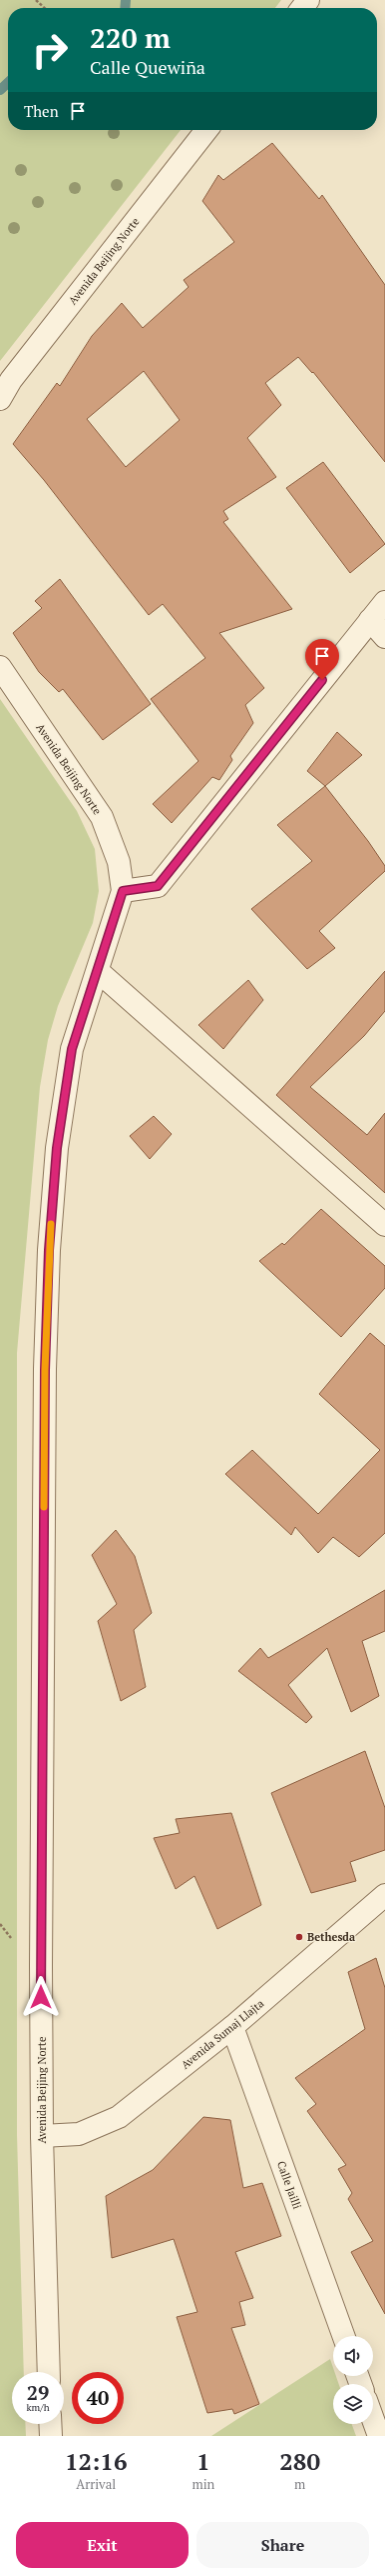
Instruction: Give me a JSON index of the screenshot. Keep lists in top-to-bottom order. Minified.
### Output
{"streets":{"street":["Avenida Beijing Norte","Avenida Sumaj Llajta","Calle Jailli"]},"crossings":[["Avenida Beijing Norte","Avenida Sumaj Llajta"],["Avenida Sumaj Llajta","Calle Jailli"]],"places":["Bethesda"],"page":{"turn":["220 m","Calle Quewiña"],"then":"Then","speed":"29 km/h","limit":"40","eta":["12:16","Arrival","1","min","280","m"],"buttons":["Exit","Share"]}}
